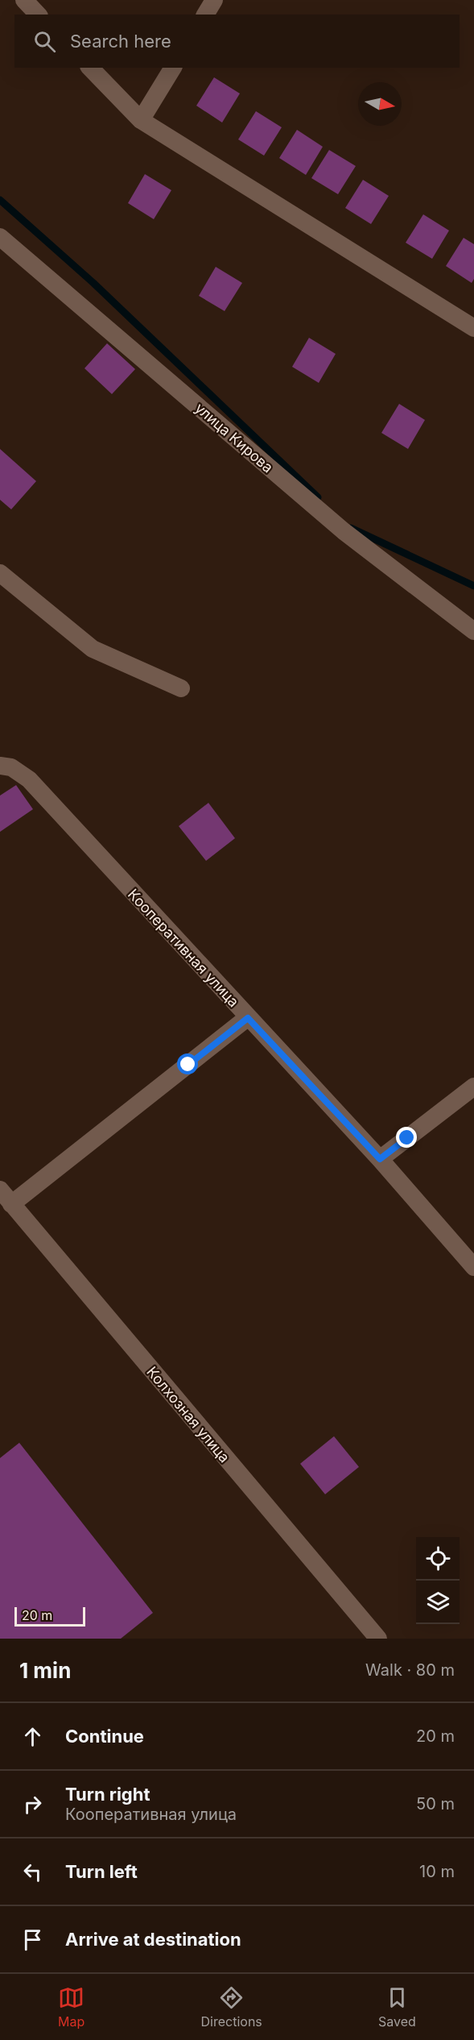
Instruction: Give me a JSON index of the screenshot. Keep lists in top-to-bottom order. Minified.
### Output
{"streets":{"street":["улица Кирова","Кооперативная улица","Колхозная улица"]},"scale_bar":"20 m","north":"right","page":{"search":"Search here","scale":"20 m","heading":["1 min","Walk · 80 m"],"list":[["Continue","20 m"],["Turn right","Кооперативная улица","50 m"],["Turn left","10 m"],"Arrive at destination"],"nav":["Map","Directions","Saved"]}}
